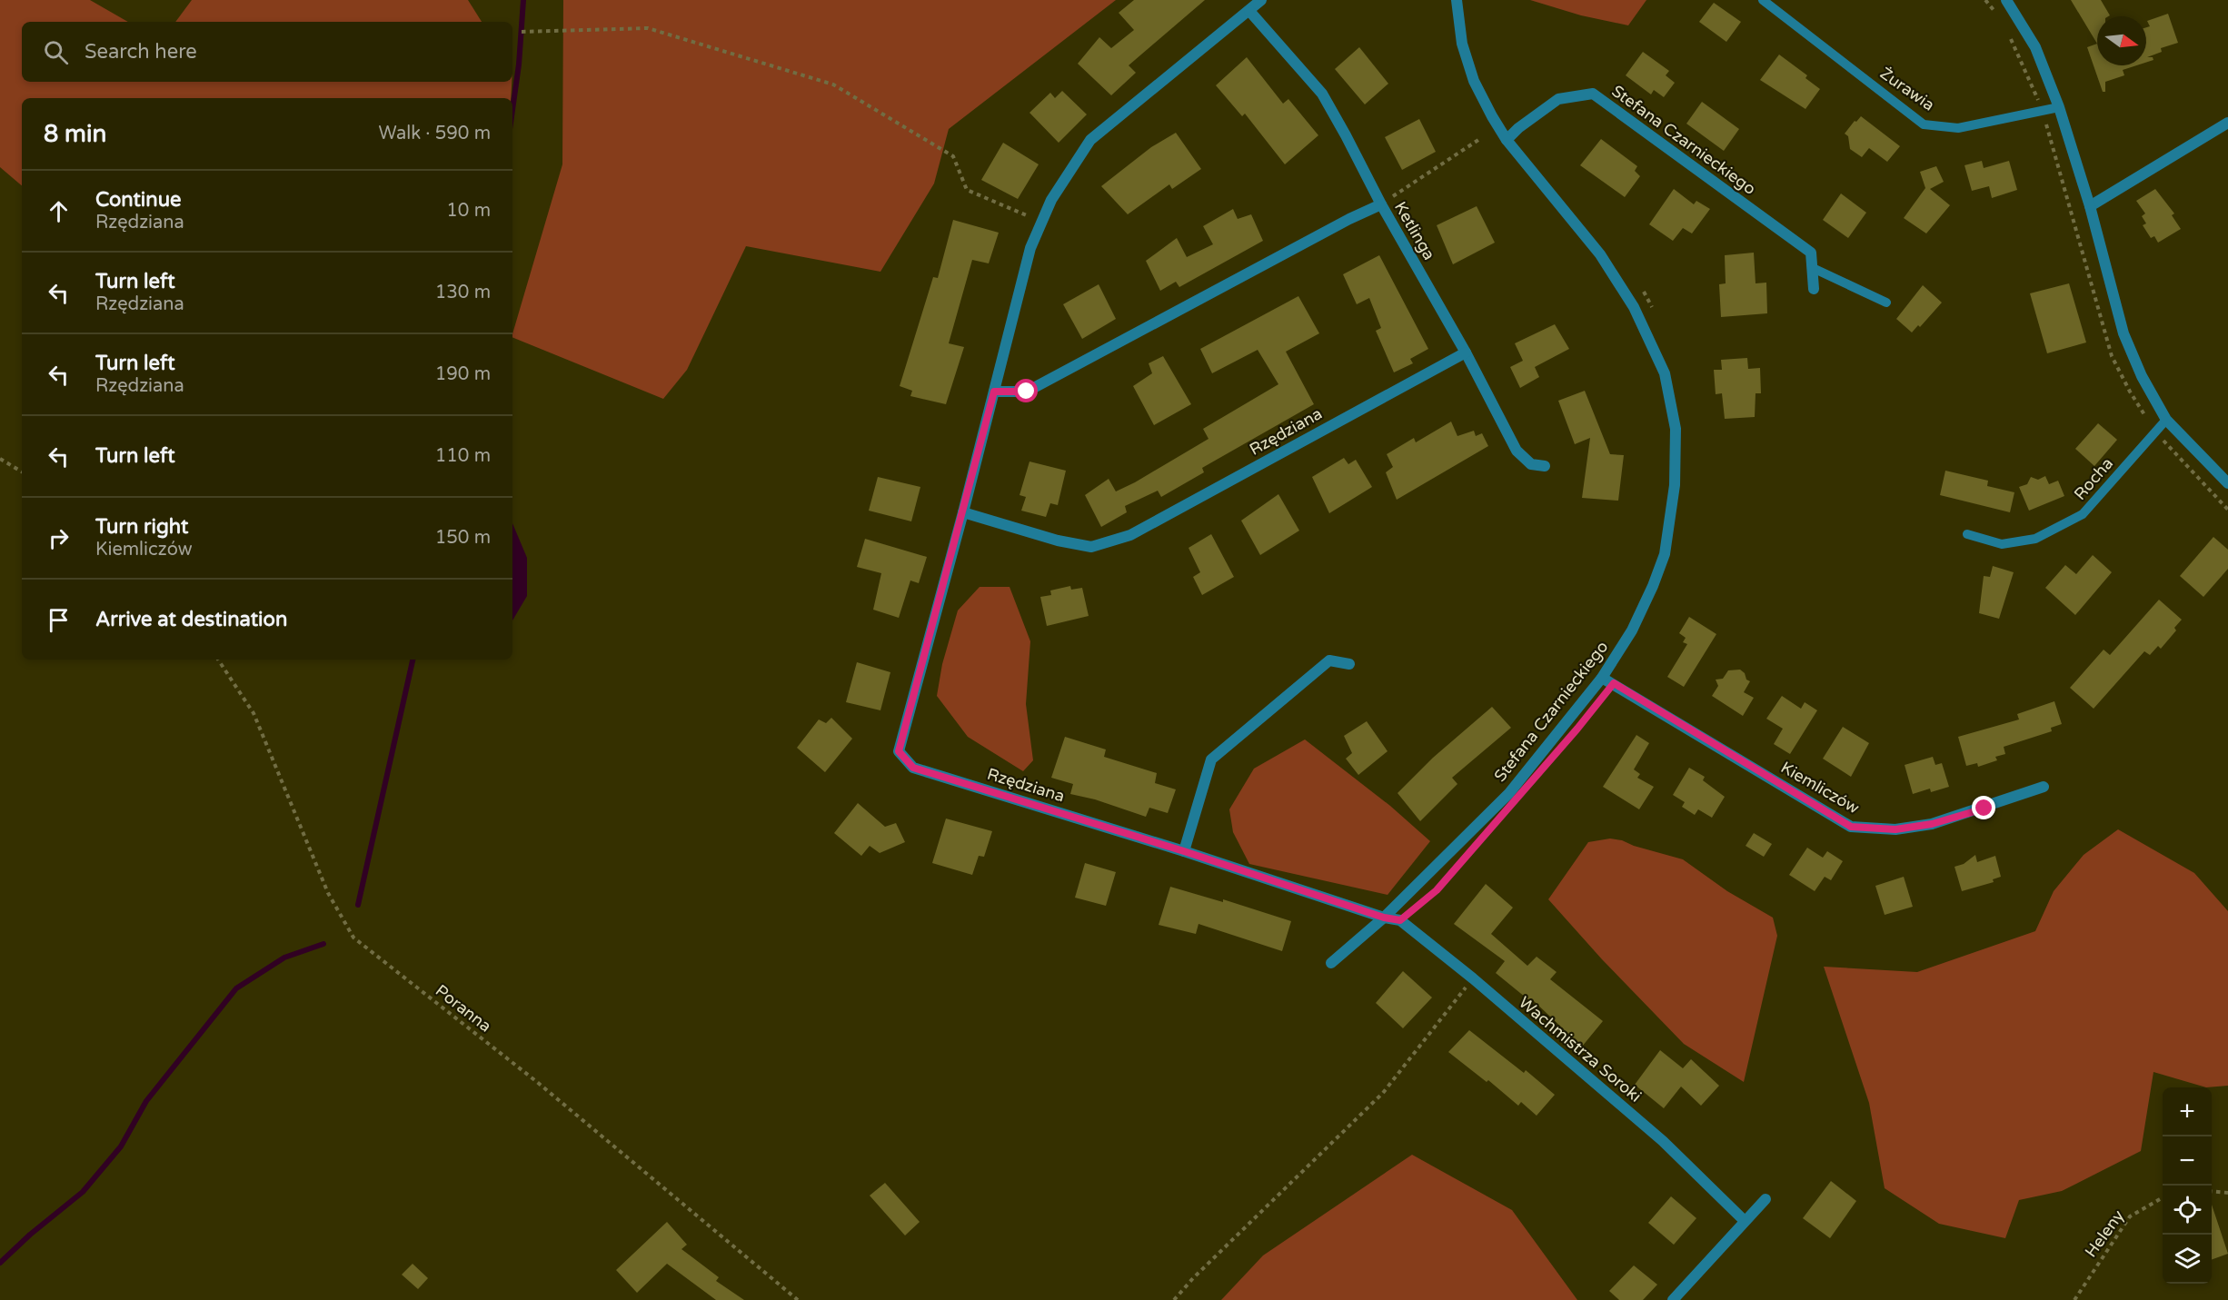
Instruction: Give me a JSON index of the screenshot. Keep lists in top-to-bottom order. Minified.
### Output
{"streets":{"street":["Stefana Czarnieckiego","Ketlinga","Rzędziana","Kiemliczów","Wachmistrza Soroki"],"lane":["Żurawia","Rocha"],"path":["Poranna","Heleny"]},"crossings":[["Stefana Czarnieckiego","Rzędziana"],["Stefana Czarnieckiego","Kiemliczów"],["Stefana Czarnieckiego","Wachmistrza Soroki"],["Ketlinga","Rzędziana"],["Rzędziana","Wachmistrza Soroki"]],"north":"right","page":{"search":"Search here","heading":["8 min","Walk · 590 m"],"list":[["Continue","Rzędziana","10 m"],["Turn left","Rzędziana","130 m"],["Turn left","Rzędziana","190 m"],["Turn left","110 m"],["Turn right","Kiemliczów","150 m"],"Arrive at destination"],"map_buttons":["+","−"]}}
